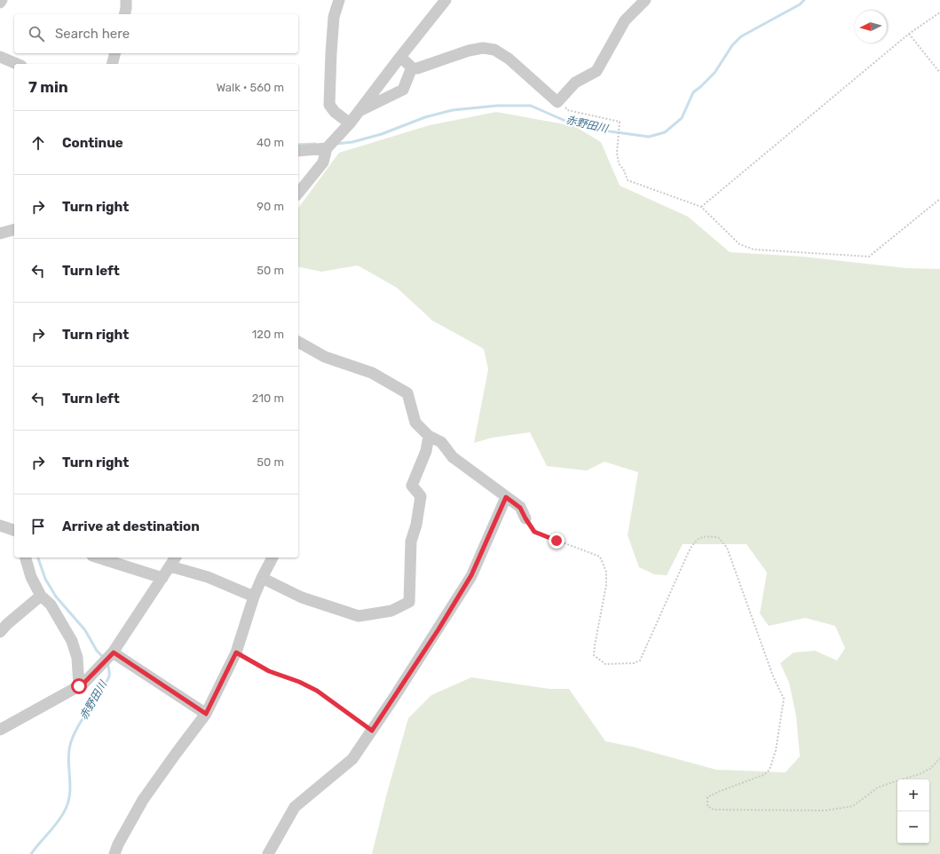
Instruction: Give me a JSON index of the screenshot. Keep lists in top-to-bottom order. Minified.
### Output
{"water":["赤野田川"],"north":"left","page":{"search":"Search here","heading":["7 min","Walk · 560 m"],"list":[["Continue","40 m"],["Turn right","90 m"],["Turn left","50 m"],["Turn right","120 m"],["Turn left","210 m"],["Turn right","50 m"],"Arrive at destination"],"map_buttons":["+","−"]}}
